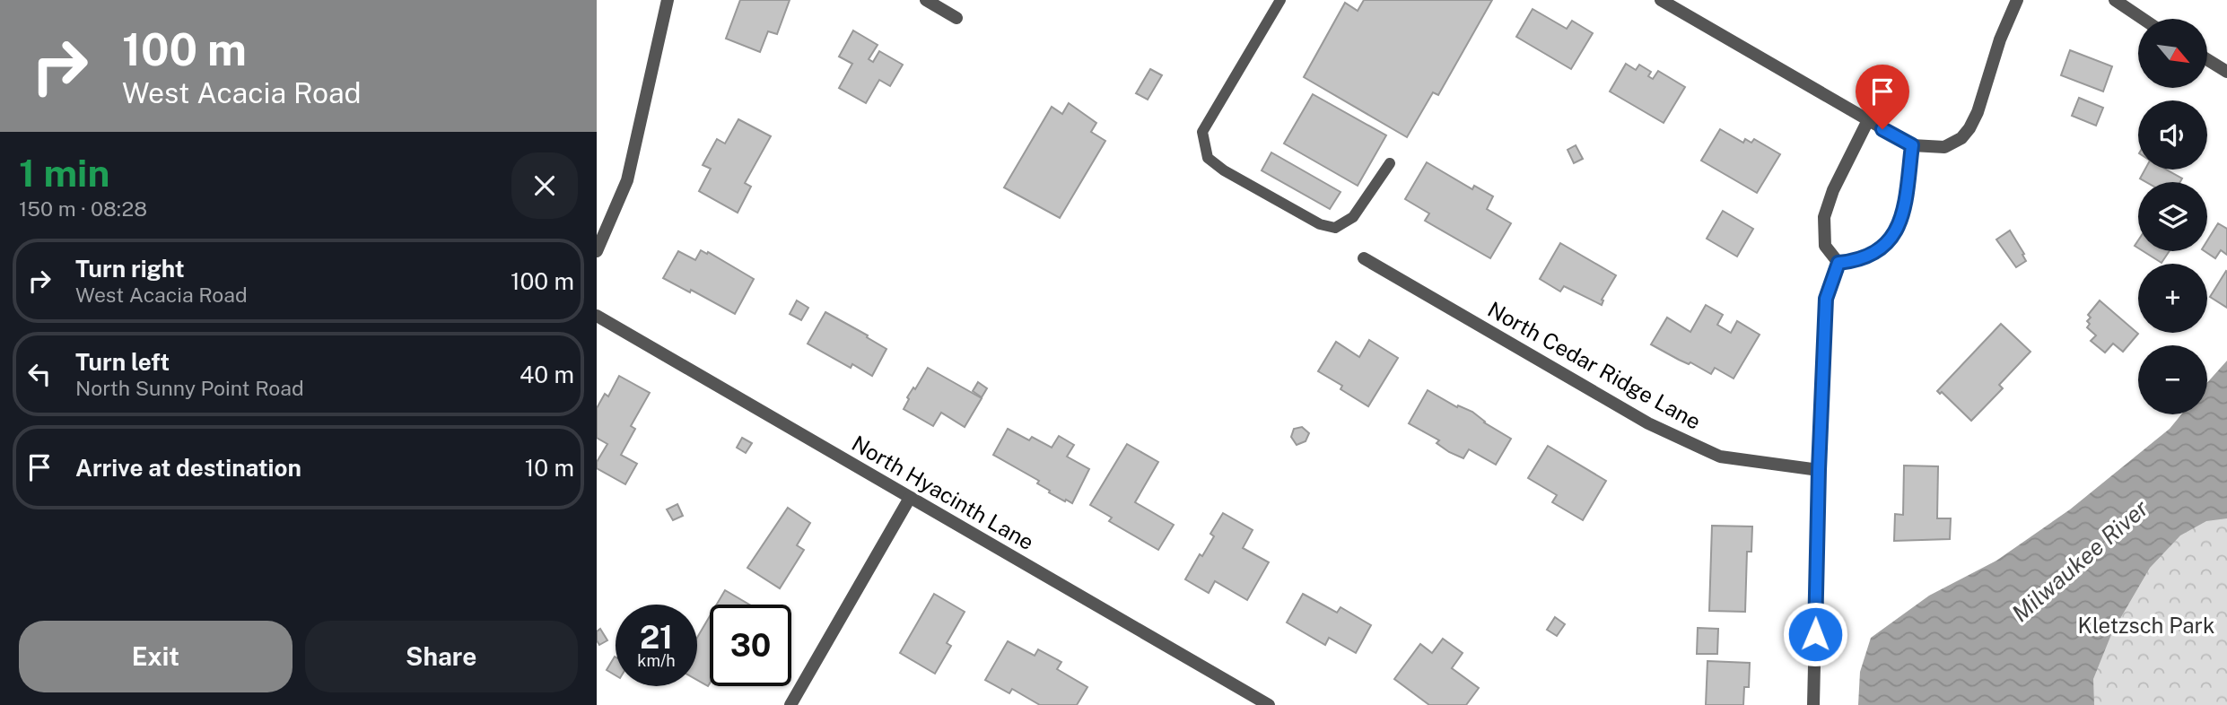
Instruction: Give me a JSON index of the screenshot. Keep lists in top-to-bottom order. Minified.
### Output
{"streets":{"street":["North Cedar Ridge Lane","North Hyacinth Lane"]},"water":["Milwaukee River"],"parks":["Kletzsch Park"],"north":"bottom right","page":{"turn":["100 m","West Acacia Road"],"map_buttons":["+","−"],"heading":["1 min","150 m · 08:28"],"list":[{"name":"Turn right","note":"West Acacia Road","value":"100 m"},{"name":"Turn left","note":"North Sunny Point Road","value":"40 m"},{"name":"Arrive at destination","value":"10 m"}],"speed":"21 km/h","limit":"30","buttons":["Exit","Share"]}}
